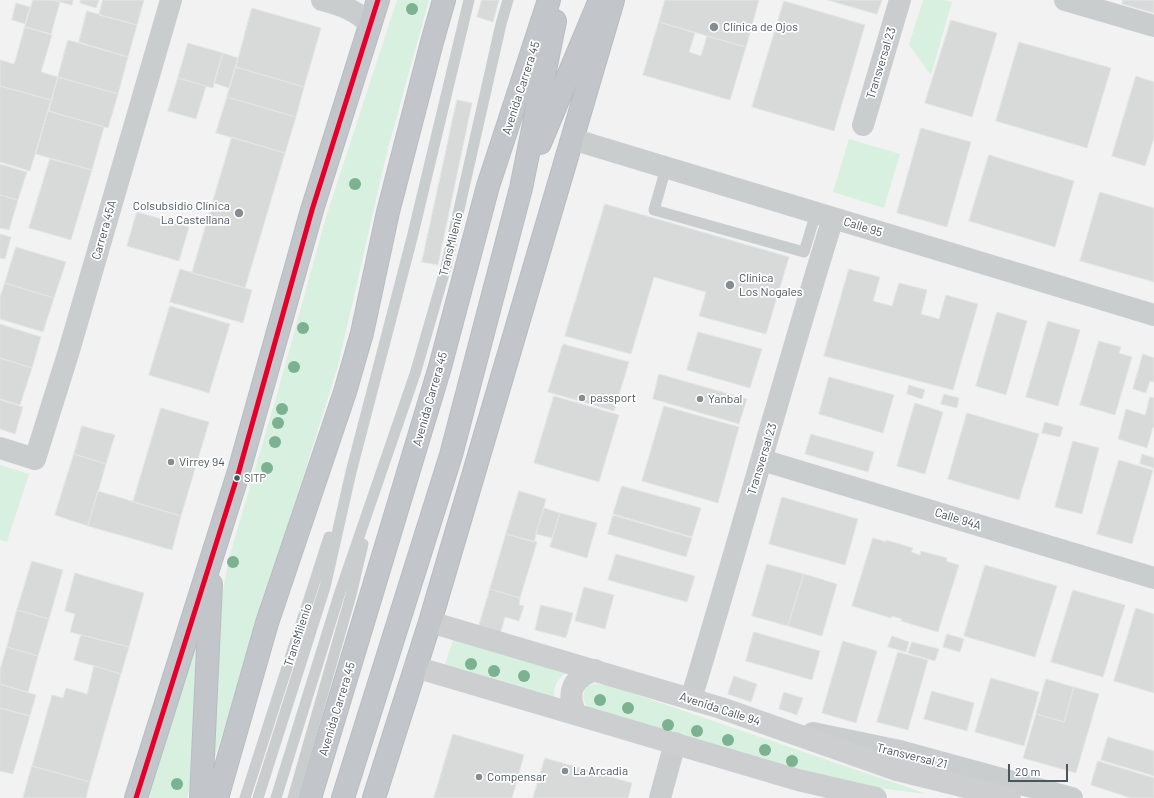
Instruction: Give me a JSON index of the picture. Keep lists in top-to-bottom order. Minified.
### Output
{"streets":{"highway":["Avenida Carrera 45"],"main road":["Avenida Calle 94"],"street":["Transversal 23","Calle 95","Carrera 45A","Calle 94A","Transversal 21"],"lane":["TransMilenio"]},"crossings":[["Transversal 23","Calle 95"],["Transversal 23","Calle 94A"],["Transversal 23","Avenida Calle 94"],["Avenida Calle 94","Transversal 21"]],"places":["Clínica de Ojos","Colsubsidio Clínica La Castellana","Clínica Los Nogales","passport","Yanbal","Virrey 94","SITP","La Arcadia","Compensar"],"scale_bar":"20 m"}
